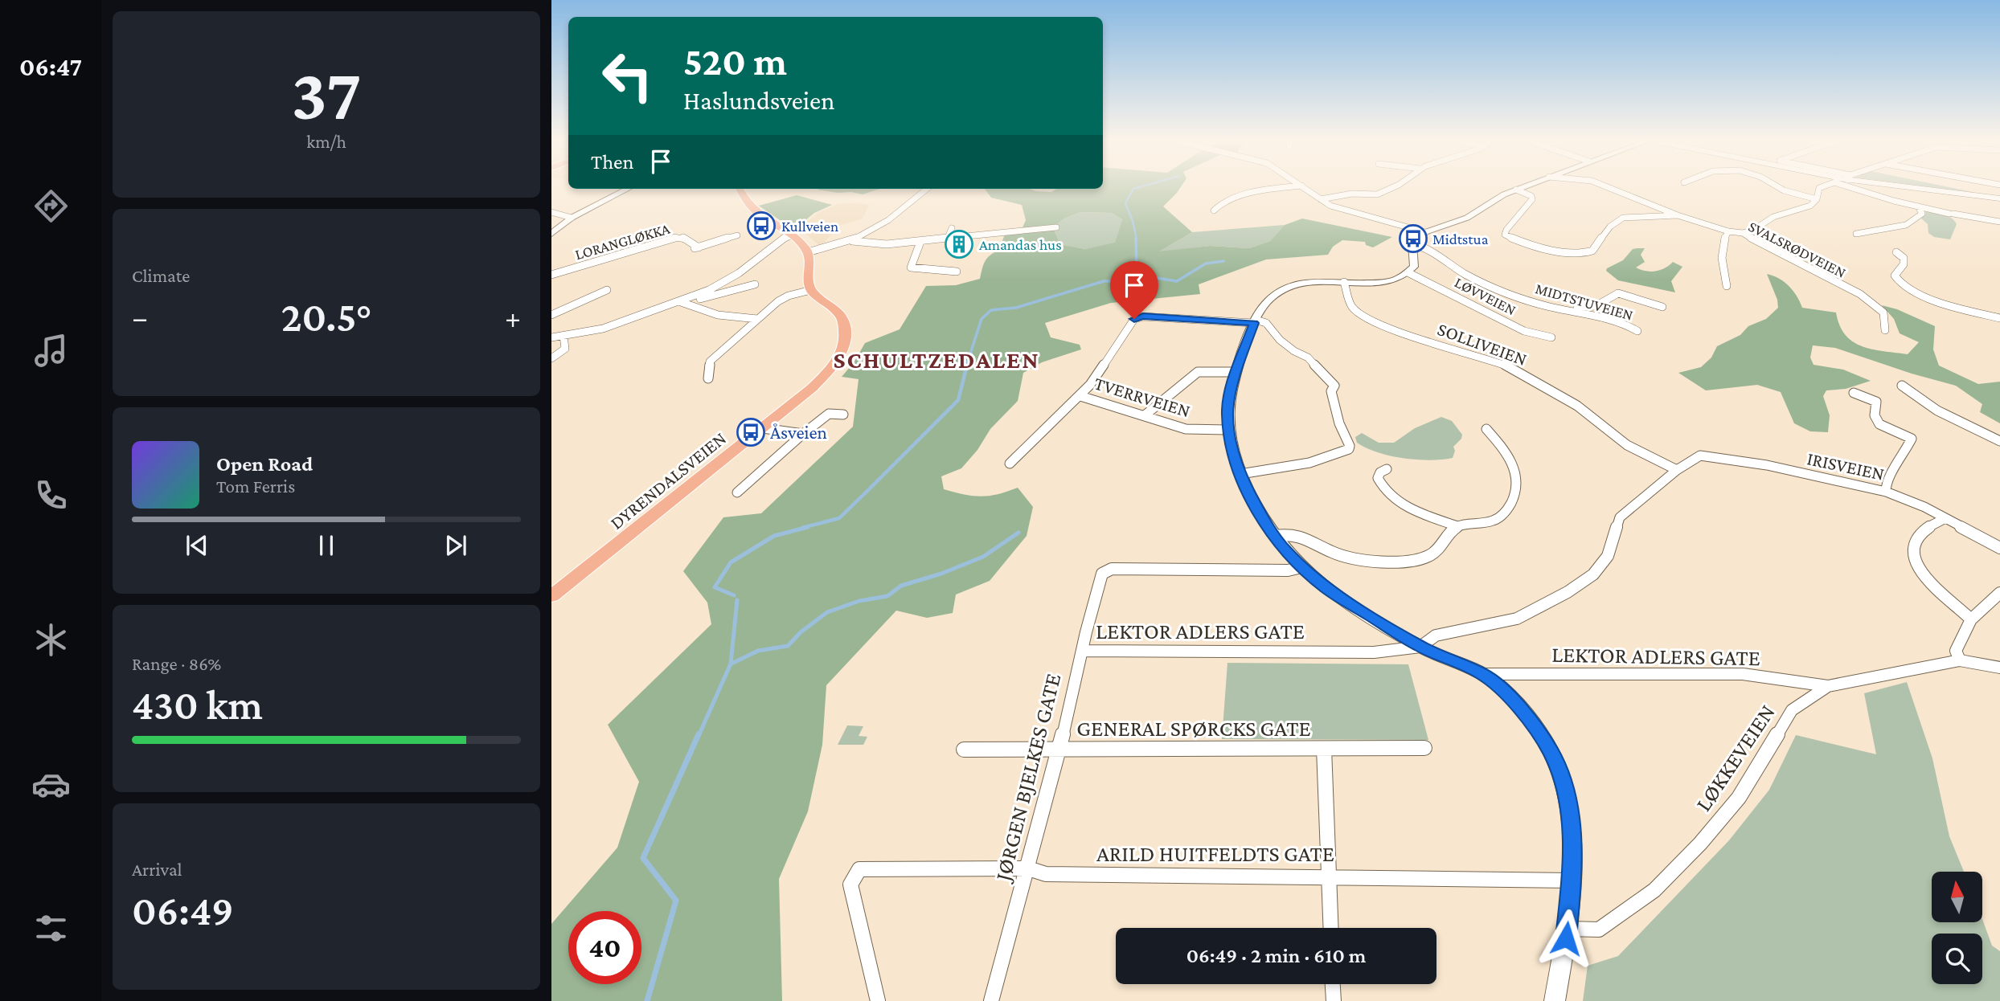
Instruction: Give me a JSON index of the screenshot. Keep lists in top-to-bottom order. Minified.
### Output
{"streets":{"main road":["DYRENDALSVEIEN"],"street":["LORANGLØKKA","SVALSRØDVEIEN","LØVVEIEN","MIDTSTUVEIEN","SOLLIVEIEN","TVERRVEIEN","IRISVEIEN","LEKTOR ADLERS GATE","GENERAL SPØRCKS GATE","LØKKEVEIEN","JØRGEN BJELKES GATE","ARILD HUITFELDTS GATE"]},"crossings":[["SOLLIVEIEN","IRISVEIEN"],["IRISVEIEN","LEKTOR ADLERS GATE"],["LEKTOR ADLERS GATE","LØKKEVEIEN"],["LEKTOR ADLERS GATE","JØRGEN BJELKES GATE"],["GENERAL SPØRCKS GATE","JØRGEN BJELKES GATE"],["JØRGEN BJELKES GATE","ARILD HUITFELDTS GATE"]],"districts":["SCHULTZEDALEN"],"places":{"bus stop":["Kullveien","Midtstua","Åsveien"],"building":["Amandas hus"]},"north":"top","page":{"tabs":"06:47","tile":[["37","km/h"],"Climate",["Range · 86%","430 km"],["Arrival","06:49"]],"turn":["520 m","Haslundsveien"],"then":"Then","heat":["−","20.5°","+"],"song":["Open Road","Tom Ferris"],"limit":"40","trip":"06:49 · 2 min · 610 m"}}
